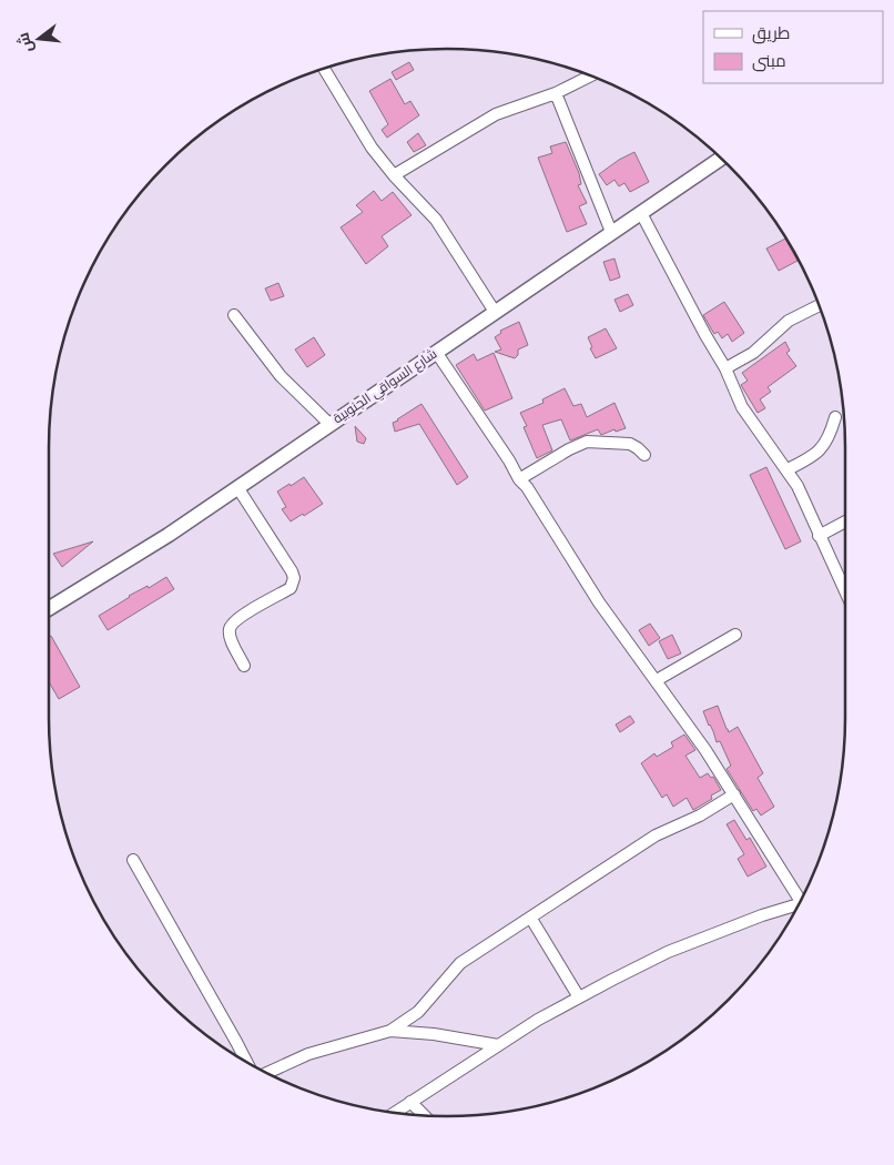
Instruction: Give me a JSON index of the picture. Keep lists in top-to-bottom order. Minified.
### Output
{"streets":{"street":["شارع السواقي الجنوبية"]},"legend":["طريق","مبنى"],"north":"left"}
